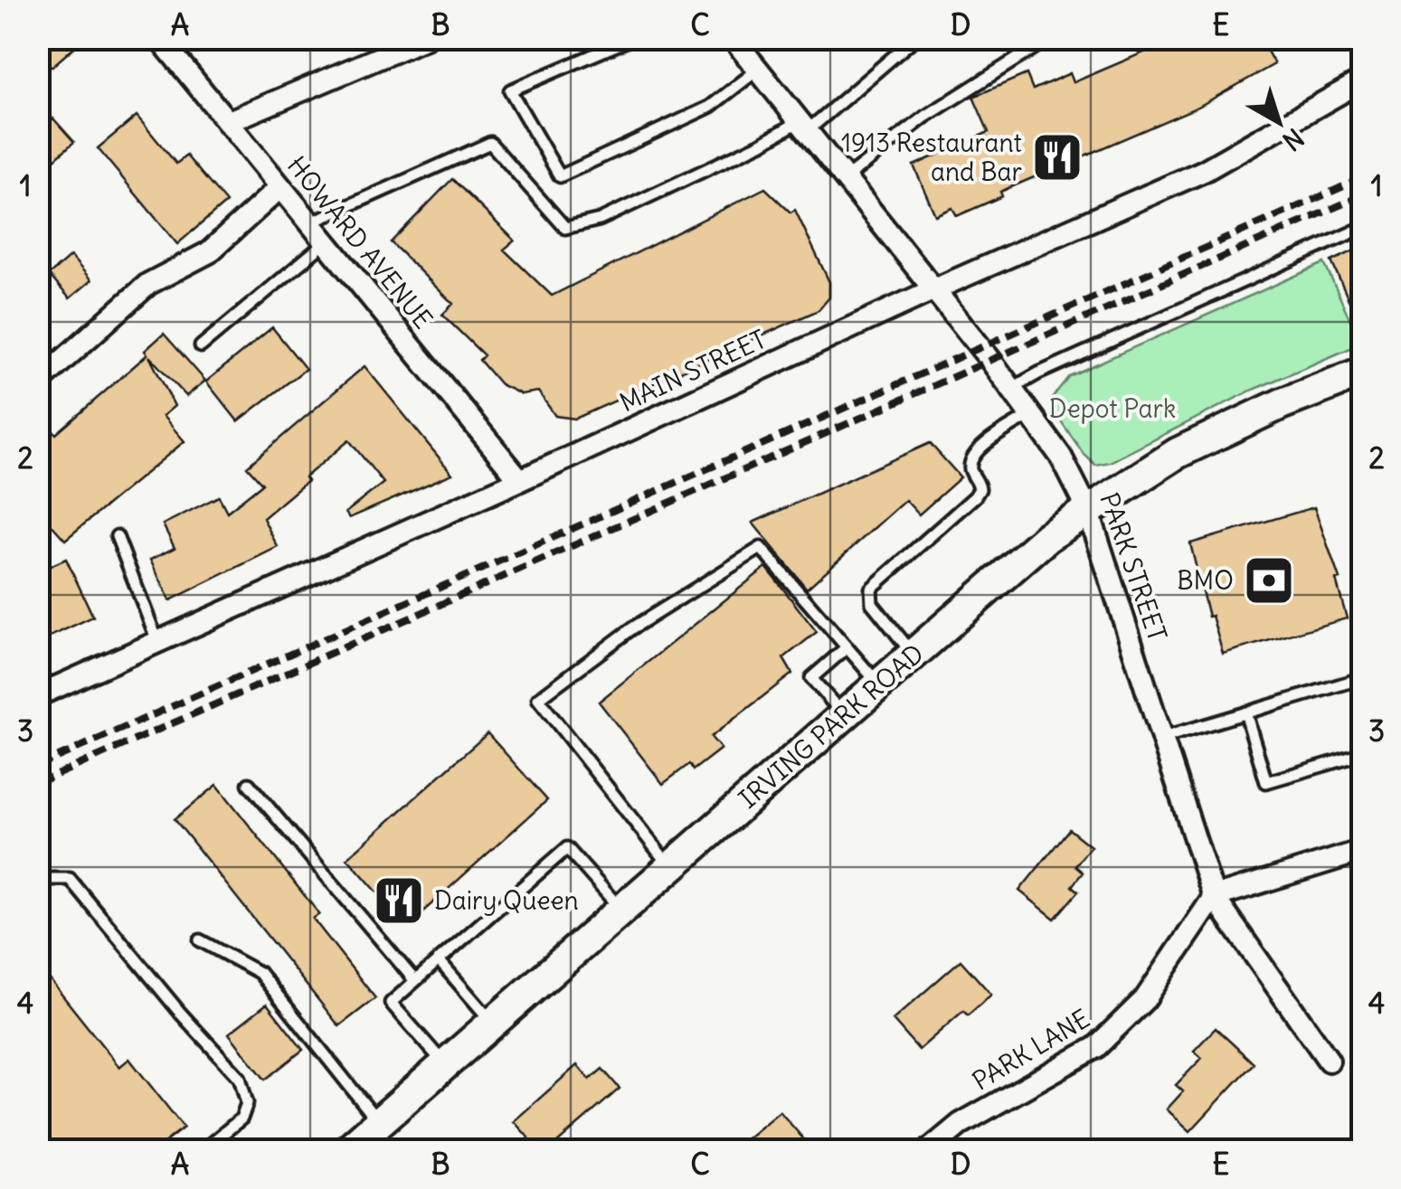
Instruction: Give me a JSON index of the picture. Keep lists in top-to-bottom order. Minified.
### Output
{"streets":{"main road":["IRVING PARK ROAD"],"street":["HOWARD AVENUE","MAIN STREET","PARK STREET","PARK LANE"]},"crossings":[["HOWARD AVENUE","MAIN STREET"],["MAIN STREET","PARK STREET"],["PARK STREET","IRVING PARK ROAD"],["PARK STREET","PARK LANE"]],"parks":["Depot Park"],"places":{"restaurant":["1913 Restaurant and Bar","Dairy Queen"],"bank":["BMO"]},"north":"bottom right","grid":{"columns":["A","B","C","D","E"],"rows":["1","2","3","4"]}}
